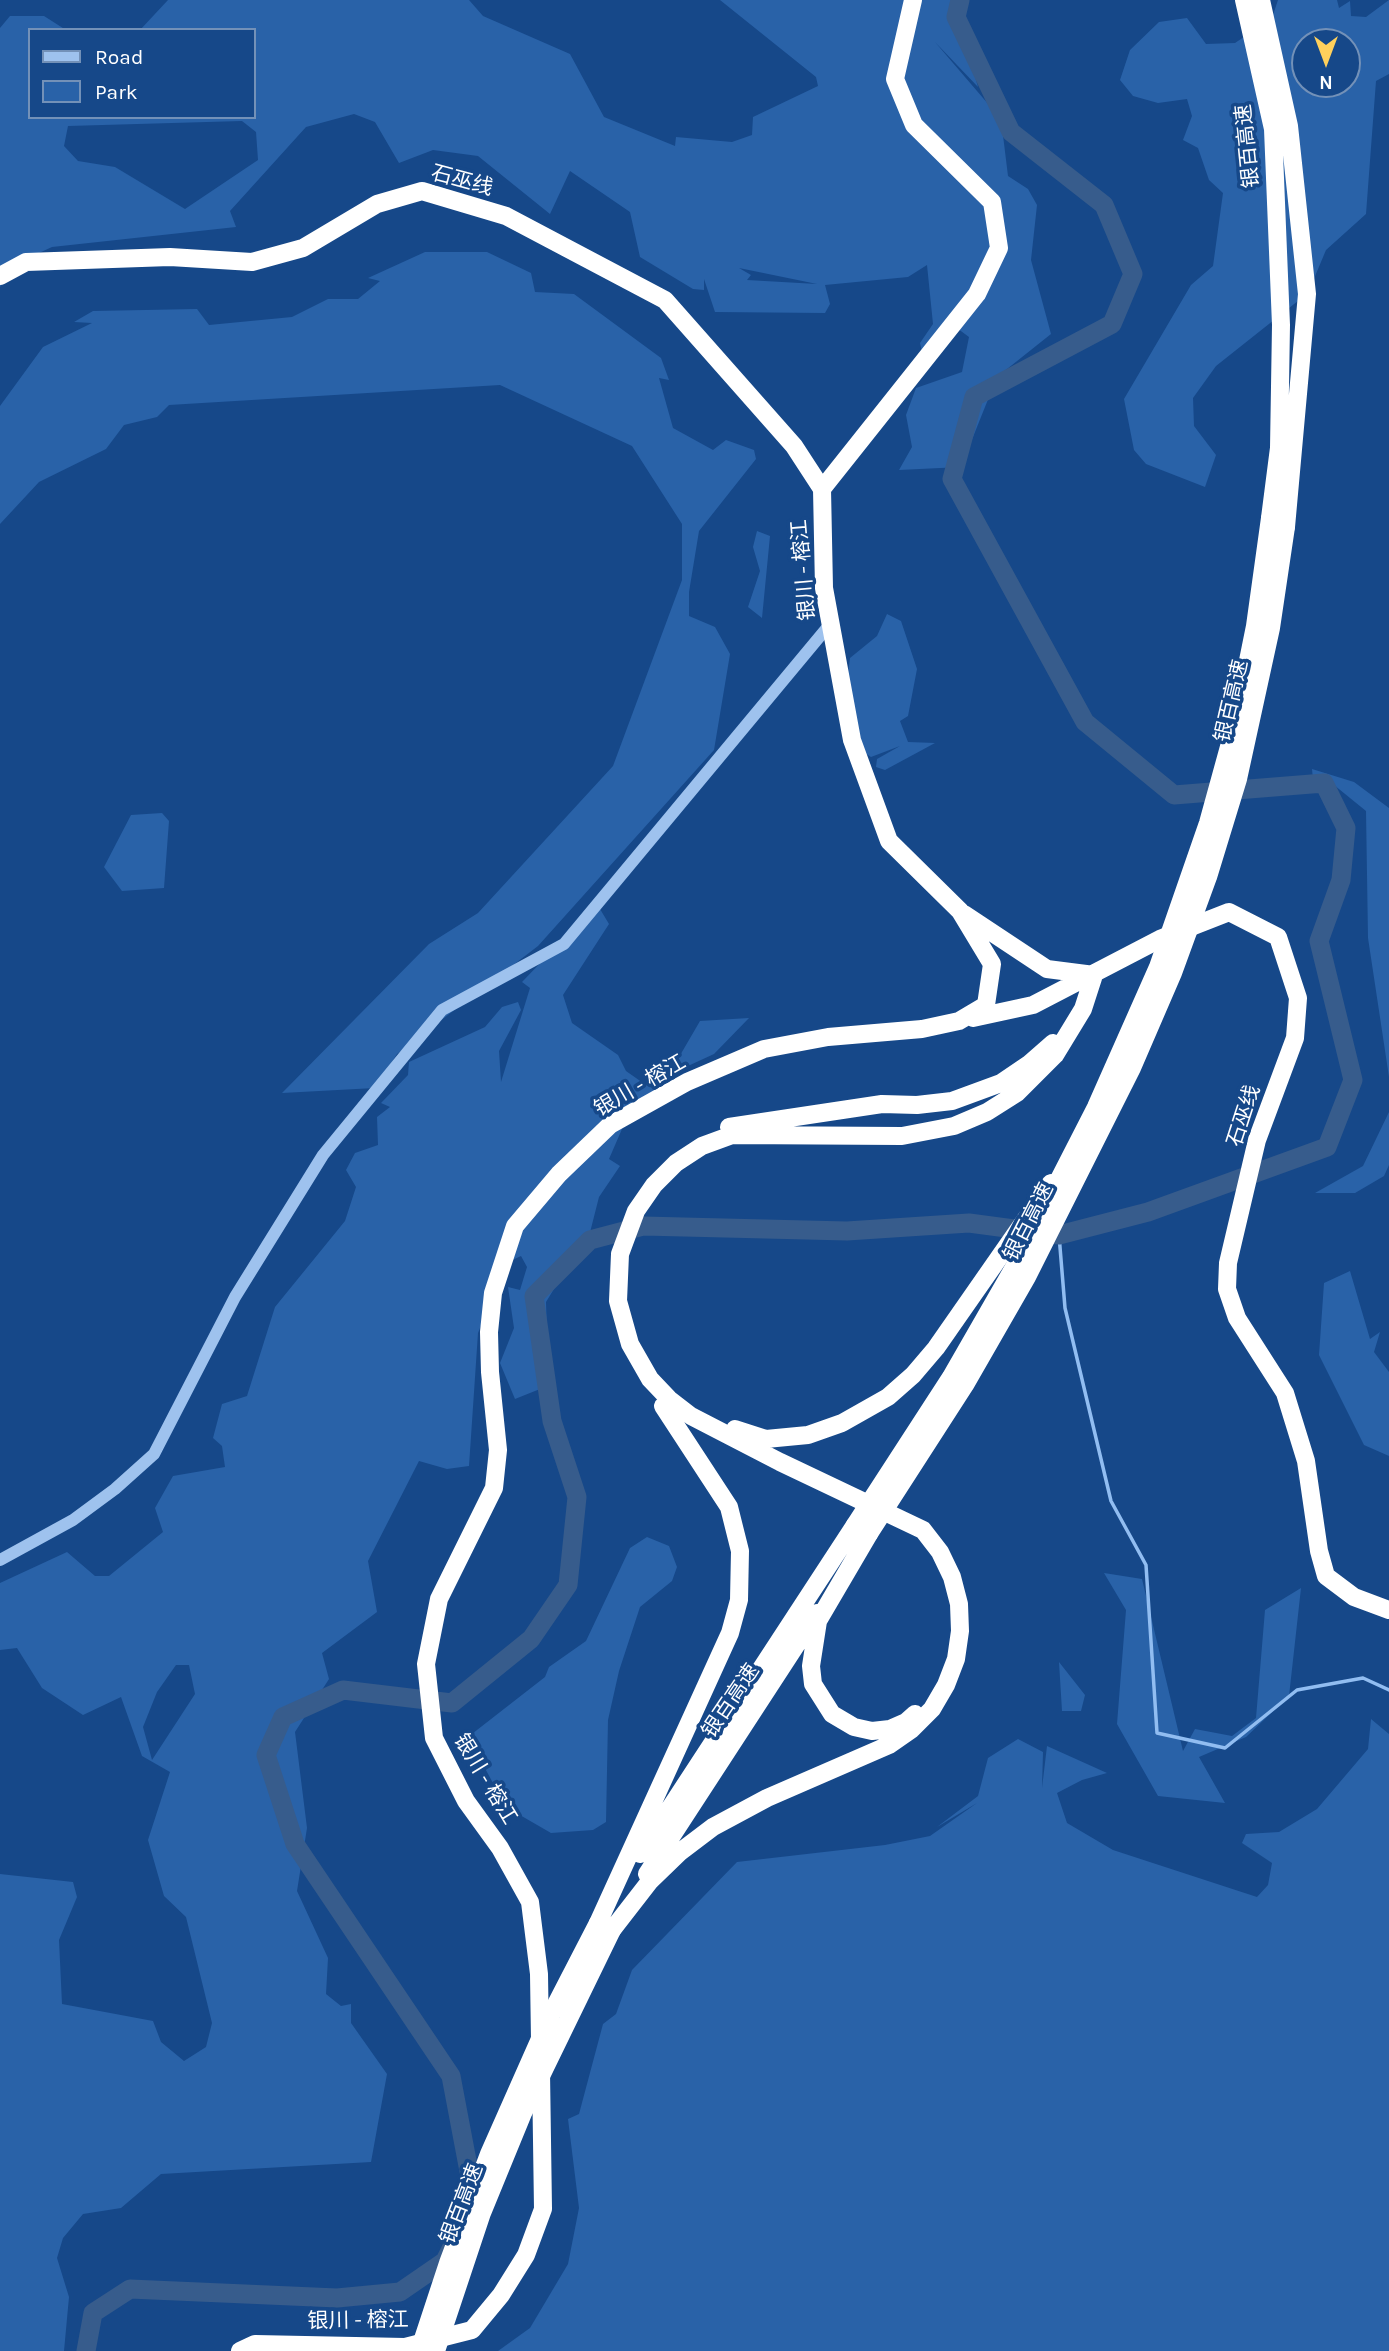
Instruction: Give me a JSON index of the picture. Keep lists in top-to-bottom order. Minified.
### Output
{"streets":{"highway":["银百高速","石巫线","银川 - 榕江"]},"crossings":[["石巫线","银川 - 榕江"]],"legend":["Road","Park"],"north":"bottom"}
